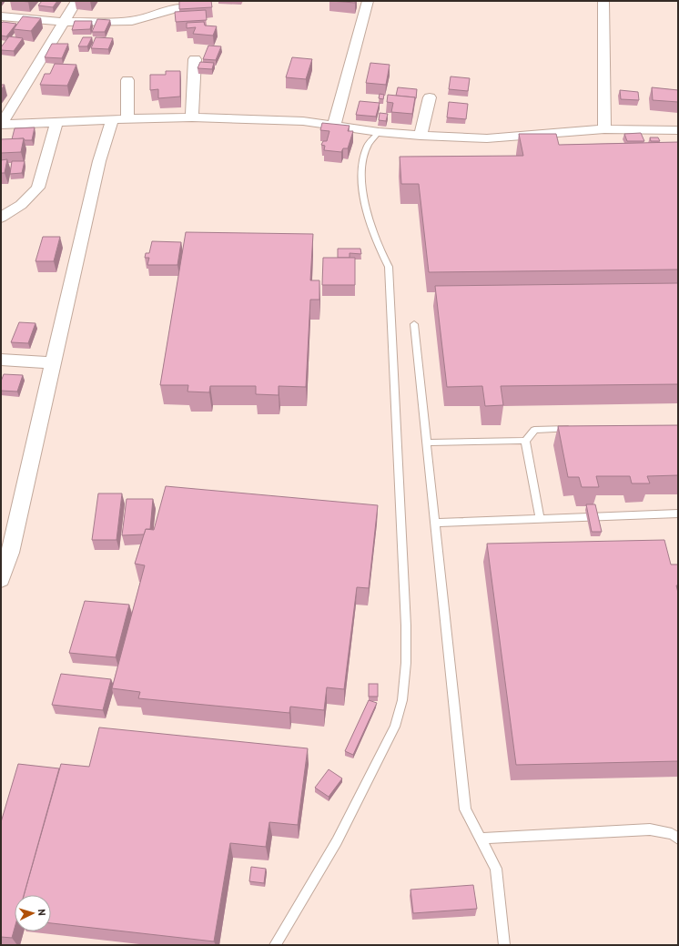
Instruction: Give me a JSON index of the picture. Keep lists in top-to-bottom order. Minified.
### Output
{"north":"right"}
